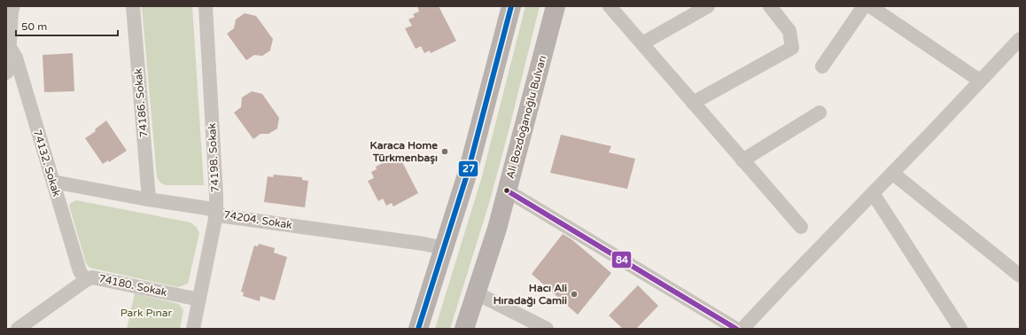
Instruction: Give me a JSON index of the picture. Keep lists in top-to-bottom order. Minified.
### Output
{"streets":{"main road":["Ali Bozdoğanoğlu Bulvarı"],"street":["74186. Sokak","74198. Sokak","74132. Sokak","74204. Sokak","74180. Sokak"]},"crossings":[["74186. Sokak","74204. Sokak"],["74198. Sokak","74204. Sokak"],["74198. Sokak","74180. Sokak"],["74132. Sokak","74204. Sokak"],["74132. Sokak","74180. Sokak"]],"parks":["Park Pınar"],"places":["Karaca Home Türkmenbaşı","Hacı Ali Hıradağı Camii"],"lines":["transit line 27","transit line 84"],"scale_bar":"50 m"}
